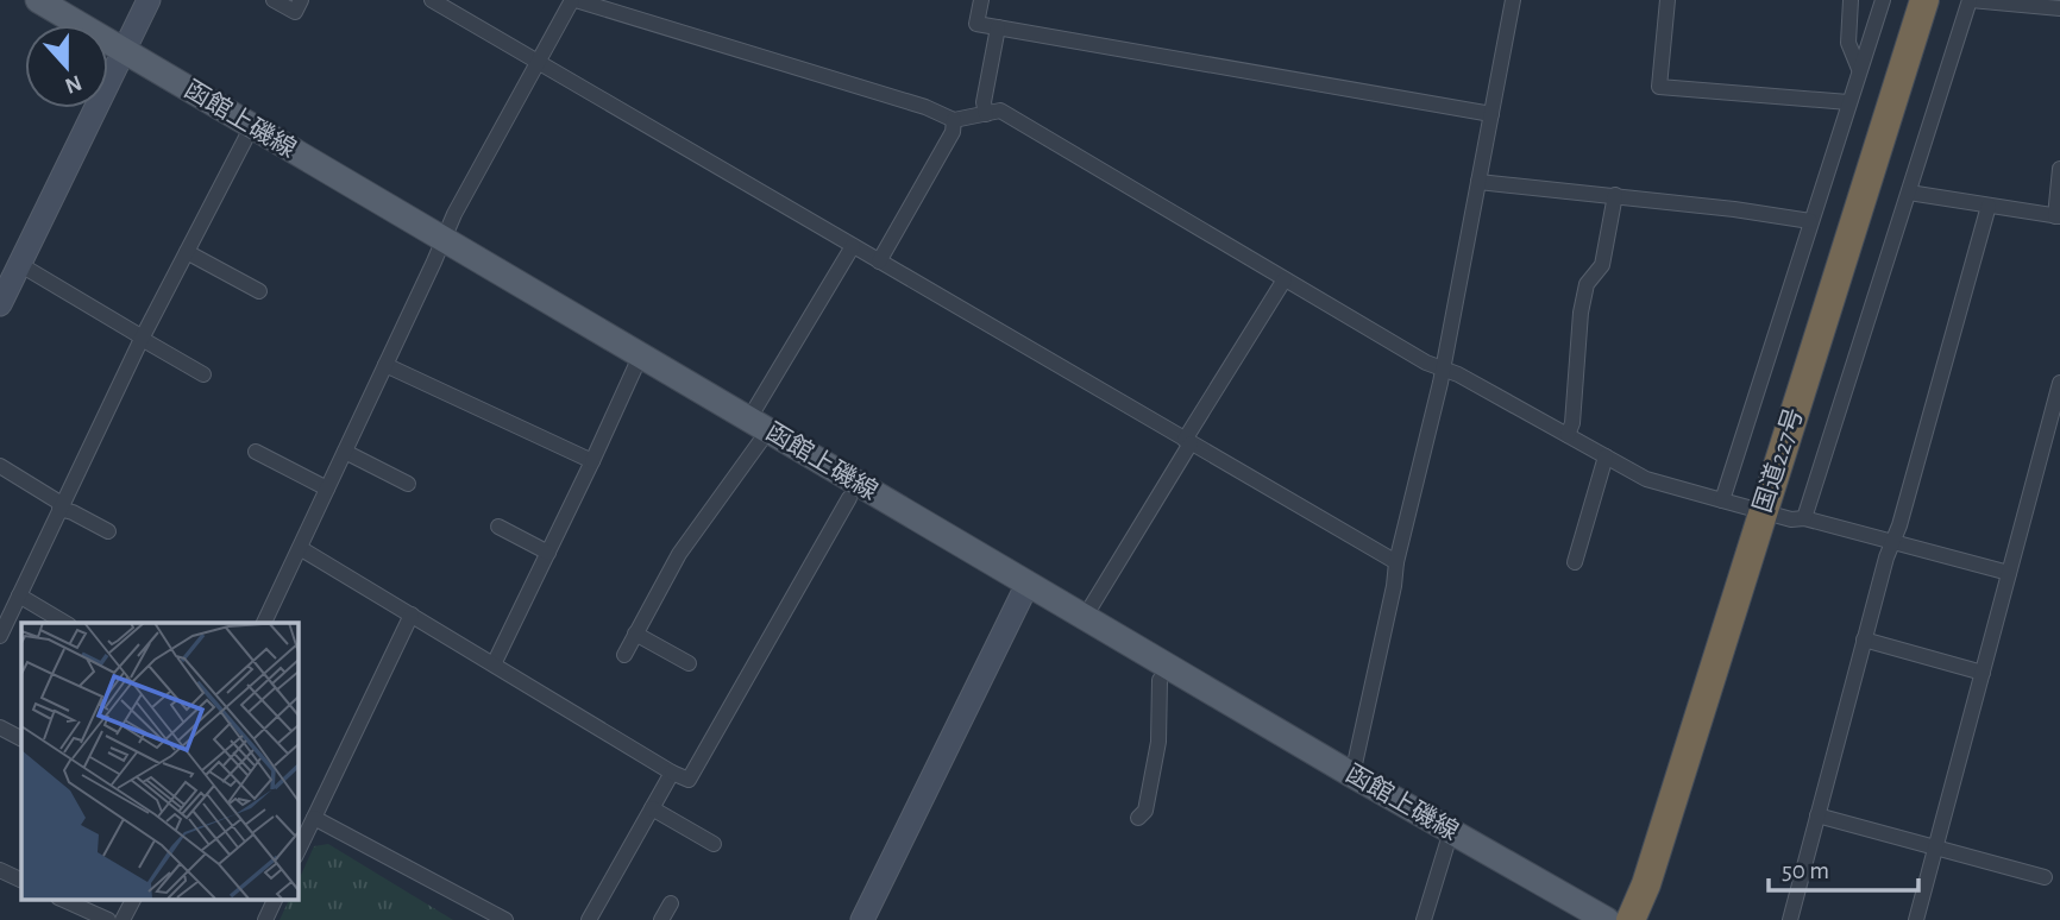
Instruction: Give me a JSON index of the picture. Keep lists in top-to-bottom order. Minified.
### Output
{"streets":{"highway":["国道227号"],"main road":["函館上磯線"]},"scale_bar":"50 m","north":"bottom"}
